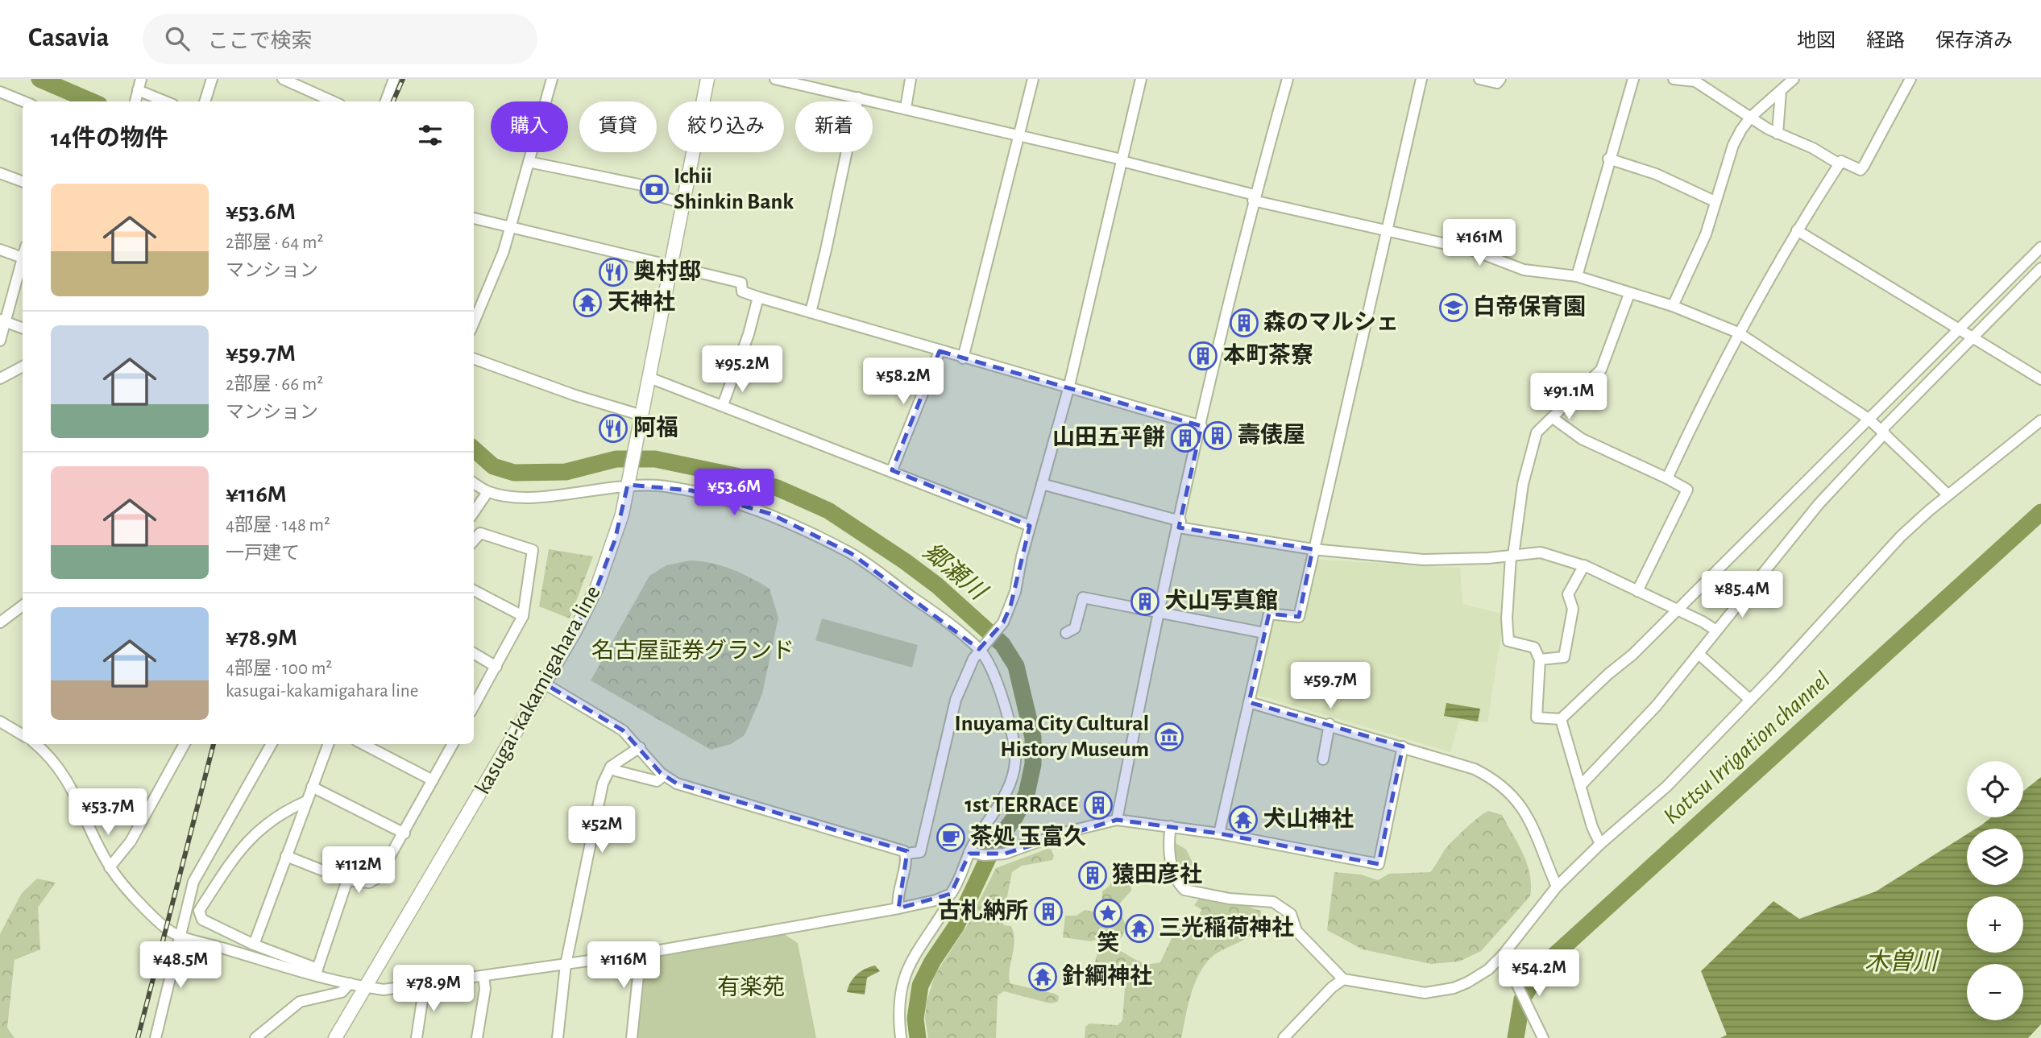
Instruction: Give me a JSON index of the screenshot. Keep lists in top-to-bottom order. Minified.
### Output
{"streets":{"main road":["kasugai-kakamigahara line"]},"water":["郷瀬川","Kottsu Irrigation channel","木曽川"],"parks":["名古屋証券グランド","有楽苑"],"places":{"bank":["Ichii Shinkin Bank"],"restaurant":["奥村邸","阿福"],"temple":["天神社","犬山神社","三光稲荷神社","針綱神社"],"school or university":["白帝保育園"],"building":["森のマルシェ","本町茶寮","壽俵屋","山田五平餅","犬山写真館","1st TERRACE","猿田彦社","古札納所"],"museum":["Inuyama City Cultural History Museum"],"cafe":["茶処 玉富久"],"place":["笑"]},"page":{"header":"Casavia","search":"ここで検索","nav":["地図","経路","保存済み"],"chip":["購入","賃貸","絞り込み","新着"],"heading":"14件の物件","list":[{"name":"¥53.6M","note":"2部屋 · 64 m² · マンション"},{"name":"¥59.7M","note":"2部屋 · 66 m² · マンション"},{"name":"¥116M","note":"4部屋 · 148 m² · 一戸建て"},{"name":"¥78.9M","note":"4部屋 · 100 m² · kasugai-kakamigahara line"}],"price":["¥161M","¥95.2M","¥58.2M","¥91.1M","¥53.6M","¥85.4M","¥59.7M","¥53.7M","¥52M","¥112M","¥48.5M","¥116M","¥54.2M","¥78.9M"],"map_buttons":["+","−"]}}
